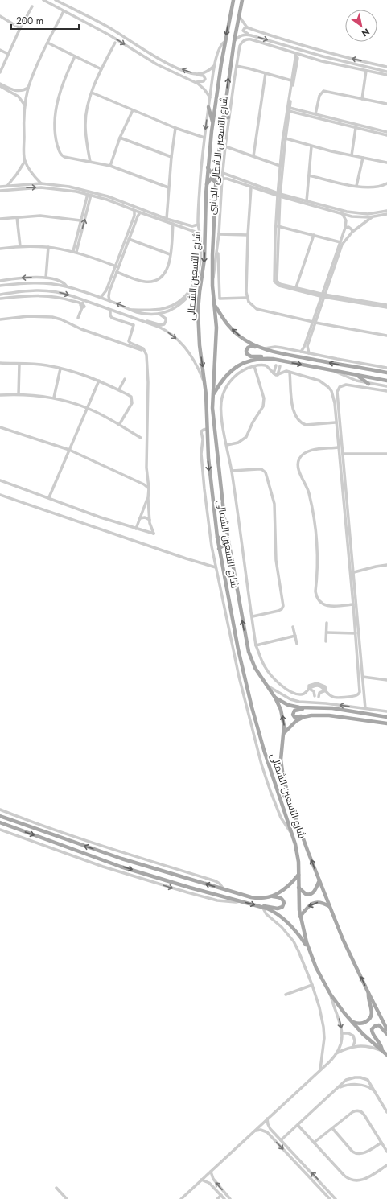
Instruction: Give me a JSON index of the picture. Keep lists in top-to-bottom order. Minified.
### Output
{"streets":{"main road":["شارع التسعين الشمالى"],"street":["شارع التسعين الشمالى الجانبى"]},"crossings":[["شارع التسعين الشمالى الجانبى","شارع التسعين الشمالى"]],"scale_bar":"200 m","north":"bottom right"}
